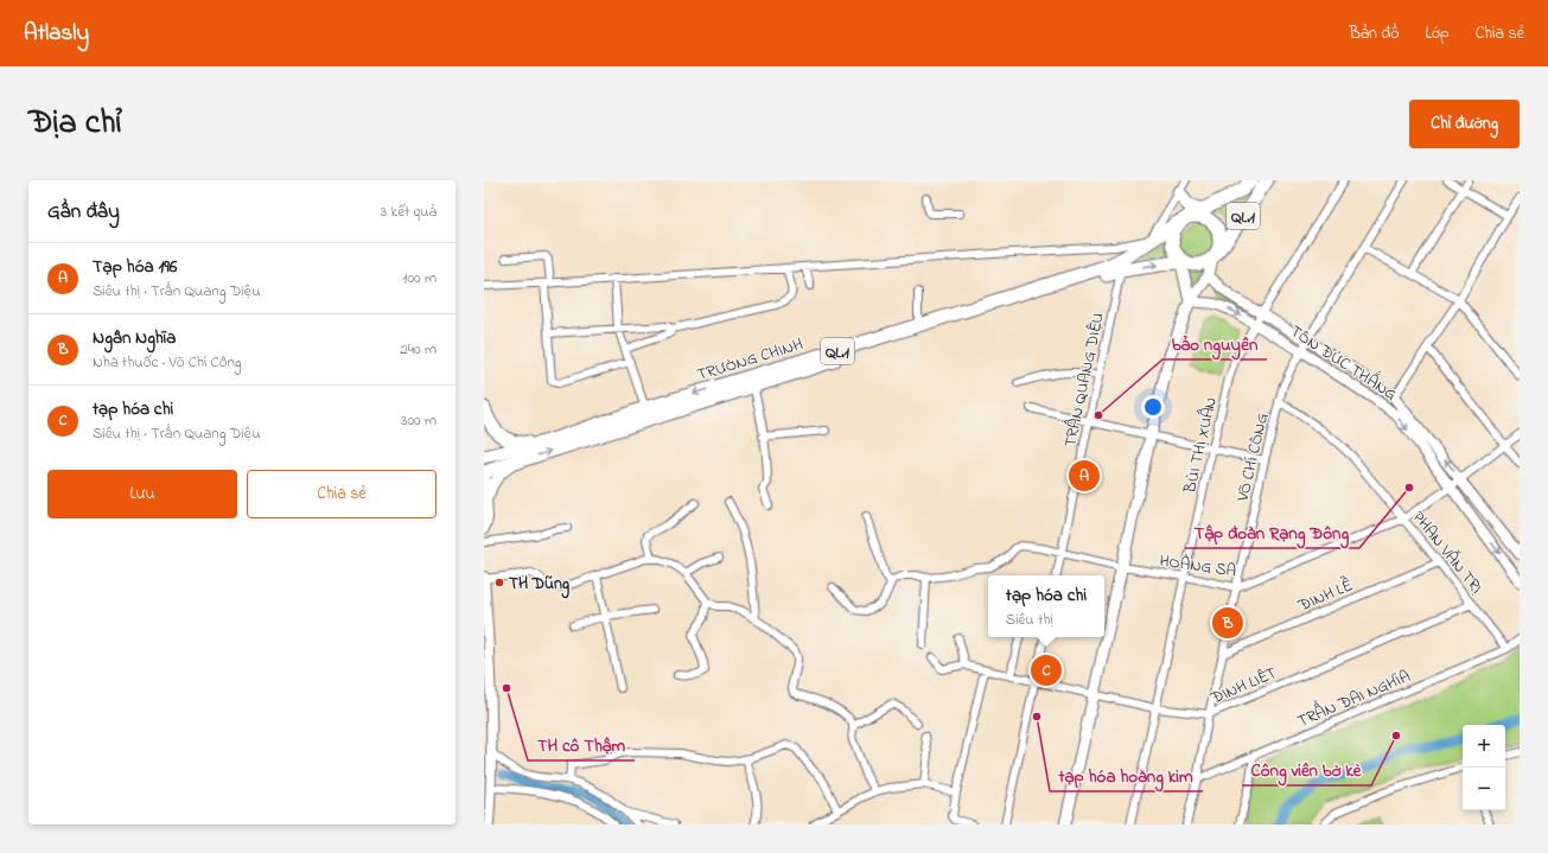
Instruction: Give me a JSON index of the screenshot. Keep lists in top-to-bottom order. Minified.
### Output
{"streets":{"highway":["QL.1","TRƯỜNG CHINH"],"main road":["TÔN ĐỨC THẮNG"],"street":["TRẦN QUANG DIỆU","BÙI THỊ XUÂN","VÕ CHÍ CÔNG","PHAN VĂN TRỊ","HOÀNG SA","ĐINH LỄ","ĐINH LIỆT","TRẦN ĐẠI NGHĨA"]},"crossings":[["QL.1","TRƯỜNG CHINH"],["TRƯỜNG CHINH","TRẦN QUANG DIỆU"],["TÔN ĐỨC THẮNG","BÙI THỊ XUÂN"],["TÔN ĐỨC THẮNG","VÕ CHÍ CÔNG"],["TÔN ĐỨC THẮNG","HOÀNG SA"],["TRẦN QUANG DIỆU","HOÀNG SA"],["BÙI THỊ XUÂN","HOÀNG SA"],["BÙI THỊ XUÂN","ĐINH LIỆT"],["VÕ CHÍ CÔNG","PHAN VĂN TRỊ"],["VÕ CHÍ CÔNG","HOÀNG SA"],["VÕ CHÍ CÔNG","ĐINH LỄ"],["VÕ CHÍ CÔNG","ĐINH LIỆT"],["VÕ CHÍ CÔNG","TRẦN ĐẠI NGHĨA"],["PHAN VĂN TRỊ","HOÀNG SA"],["PHAN VĂN TRỊ","ĐINH LỄ"],["PHAN VĂN TRỊ","ĐINH LIỆT"],["PHAN VĂN TRỊ","TRẦN ĐẠI NGHĨA"]],"places":["bảo nguyên","Tập đoàn Rạng Đông","TH Dũng","TH cô Thậm","tạp hóa hoàng kim","Công viên bờ kè"],"page":{"header":"Atlasly","nav":["Bản đồ","Lớp","Chia sẻ"],"title":"Địa chỉ","buttons":["Chỉ đường",["Lưu","Chia sẻ"]],"heading":["Gần đây","3 kết quả"],"list":[{"mark":"A","name":"Tạp hóa 196","note":"Siêu thị · Trần Quang Diệu","value":"100 m"},{"mark":"B","name":"Ngân Nghĩa","note":"Nhà thuốc · Võ Chí Công","value":"240 m"},{"mark":"C","name":"tạp hóa chi","note":"Siêu thị · Trần Quang Diệu","value":"300 m"}],"pins":["A","B","C"],"popup":["tạp hóa chi","Siêu thị"],"map_buttons":["+","−"]}}
